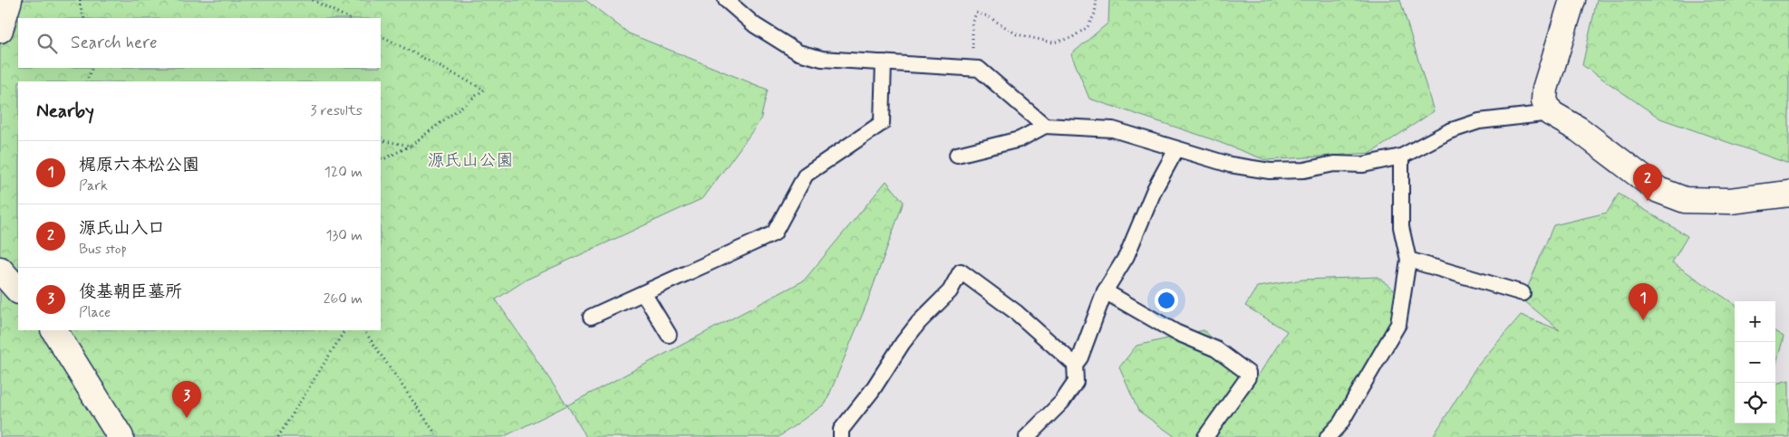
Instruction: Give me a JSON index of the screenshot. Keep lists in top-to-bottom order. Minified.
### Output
{"parks":["源氏山公園"],"page":{"search":"Search here","heading":["Nearby","3 results"],"list":[{"mark":"1","name":"梶原六本松公園","note":"Park","value":"120 m"},{"mark":"2","name":"源氏山入口","note":"Bus stop","value":"130 m"},{"mark":"3","name":"俊基朝臣墓所","note":"Place","value":"260 m"}],"pins":["2","1","3"],"map_buttons":["+","−"]}}
